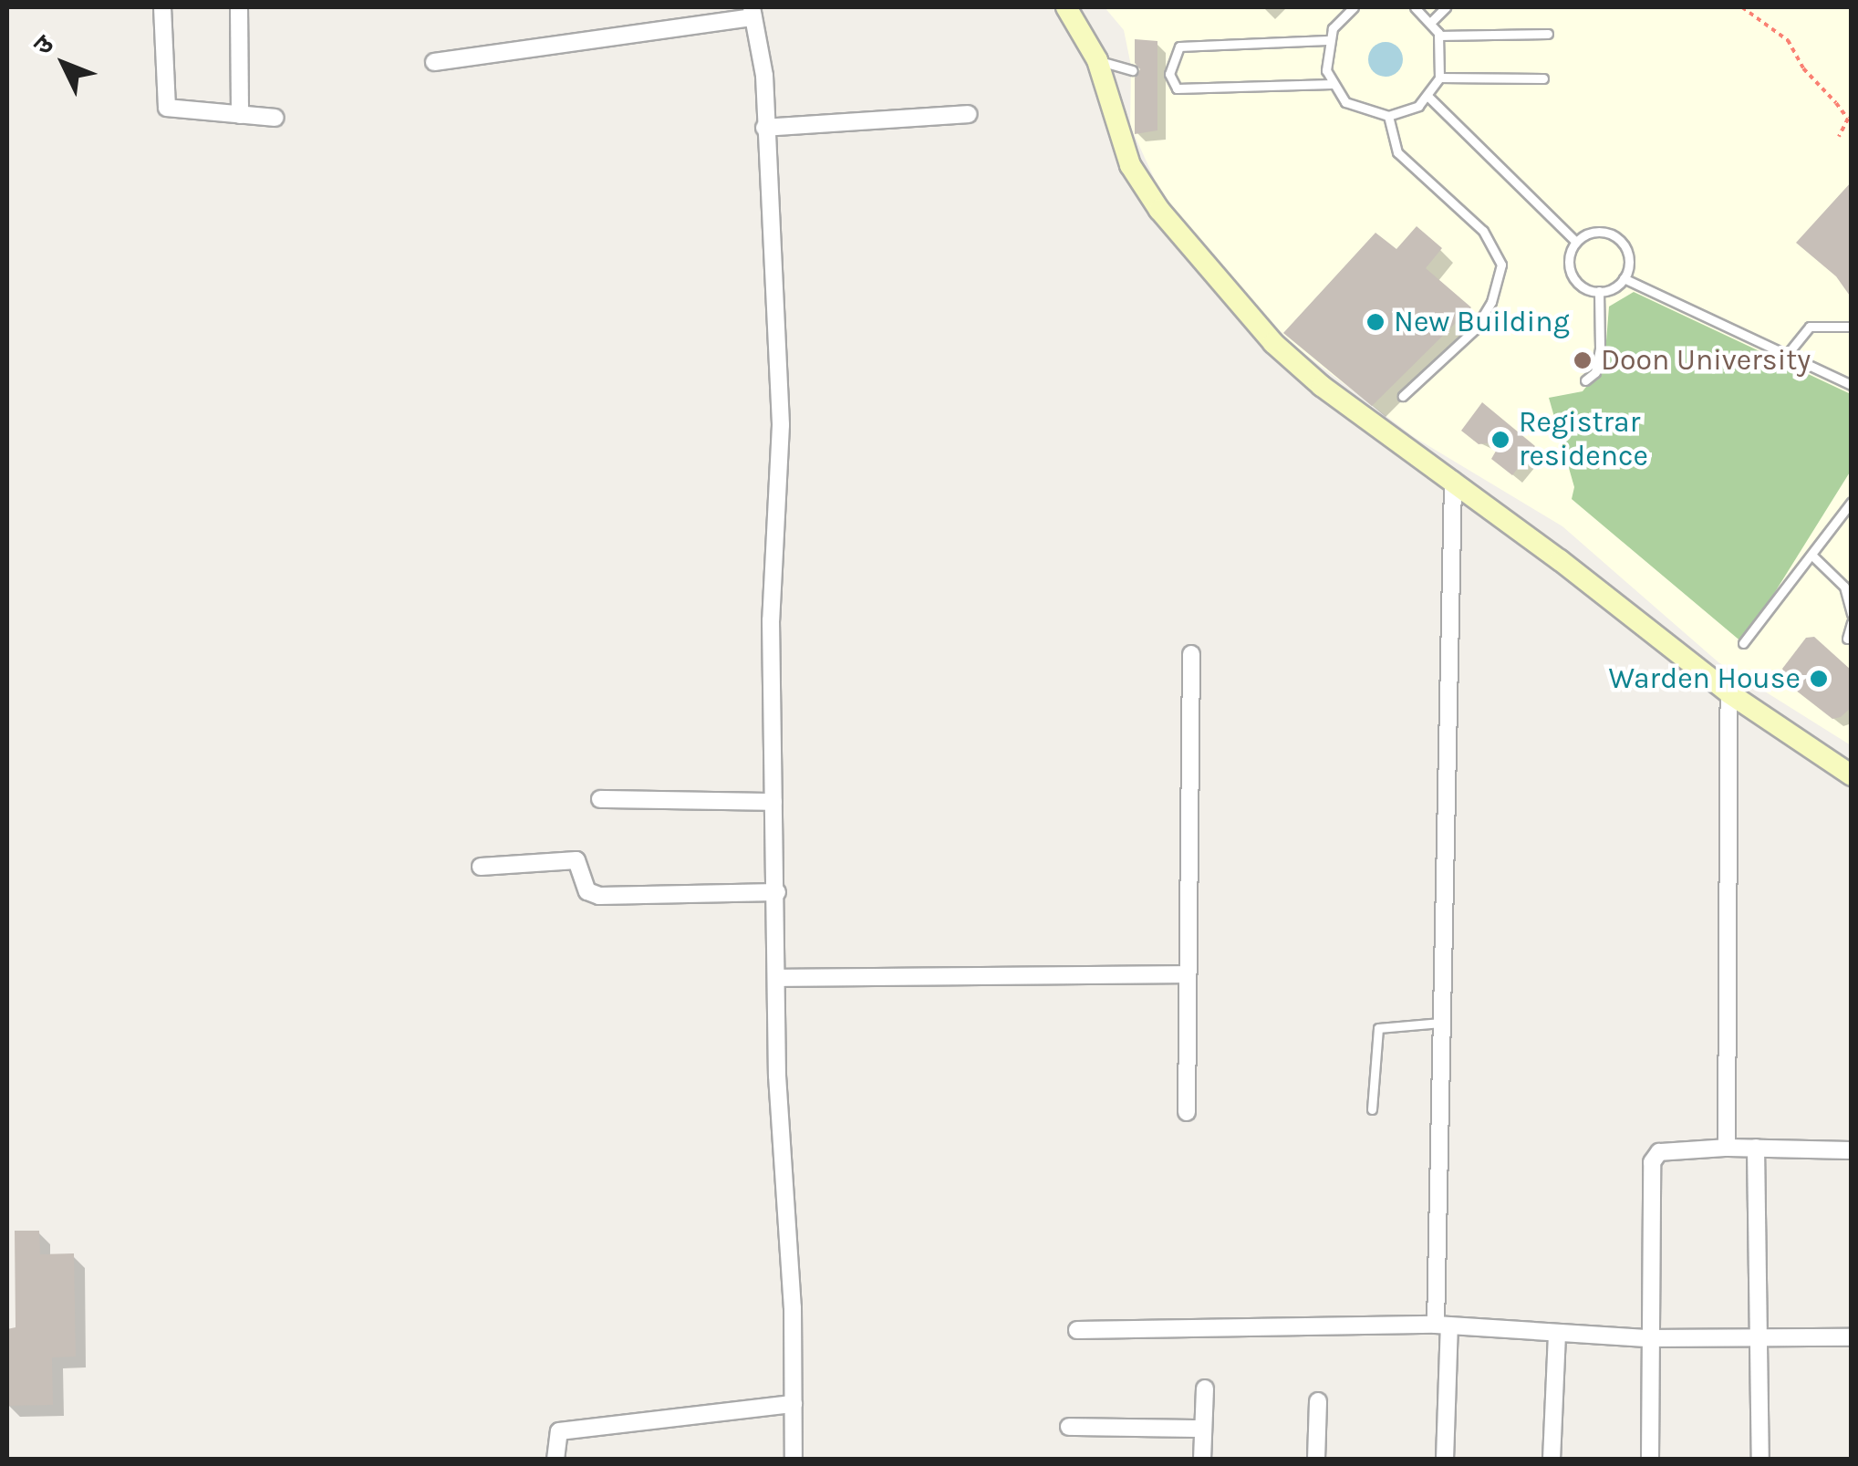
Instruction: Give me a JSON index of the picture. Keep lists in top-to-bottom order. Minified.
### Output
{"places":["New Building","Doon University","Registrar residence","Warden House"],"north":"top left"}
